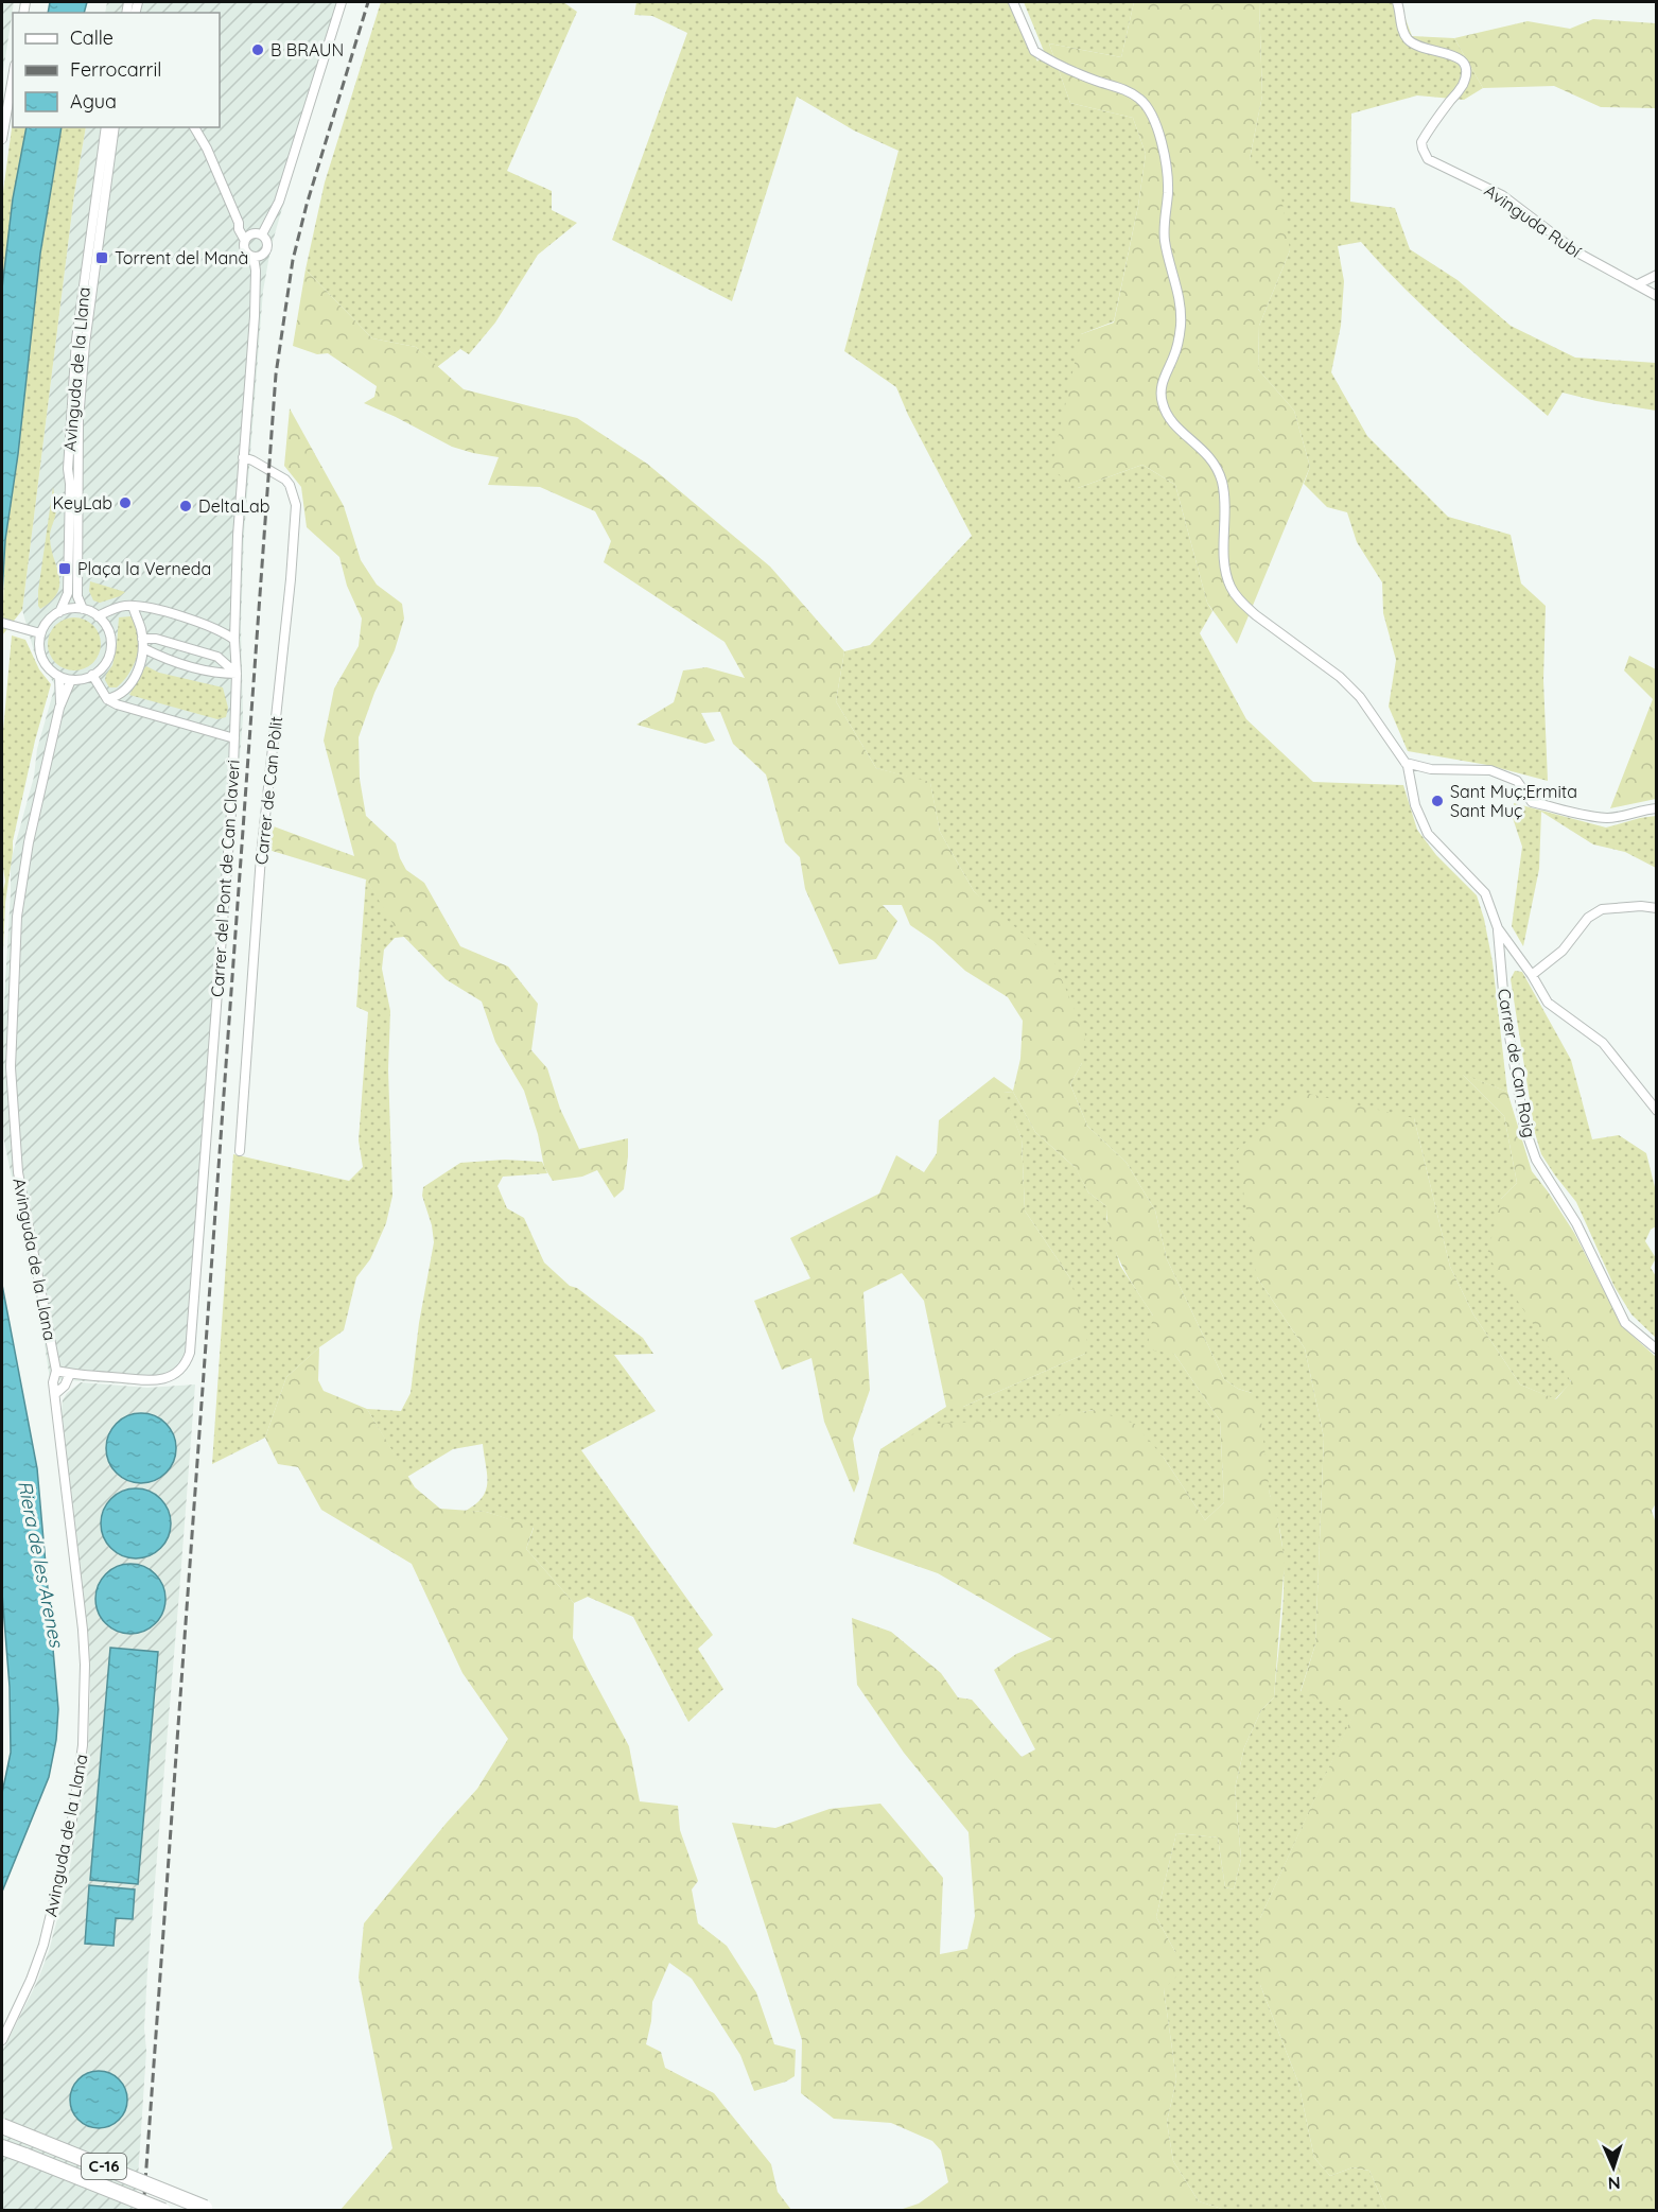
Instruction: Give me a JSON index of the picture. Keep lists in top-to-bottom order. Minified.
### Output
{"streets":{"highway":["C-16"],"street":["Avinguda Rubí","Avinguda de la Llana","Carrer de Can Pòlit","Carrer del Pont de Can Claveri","Carrer de Can Roig"]},"crossings":[["Avinguda de la Llana","Carrer del Pont de Can Claveri"],["Carrer de Can Pòlit","Carrer del Pont de Can Claveri"]],"water":["Riera de les Arenes"],"places":{"other":["B BRAUN","KeyLab","DeltaLab","Sant Muç;Ermita Sant Muç"],"transit":["Torrent del Manà","Plaça la Verneda"]},"legend":["Calle","Ferrocarril","Agua"],"north":"bottom"}
